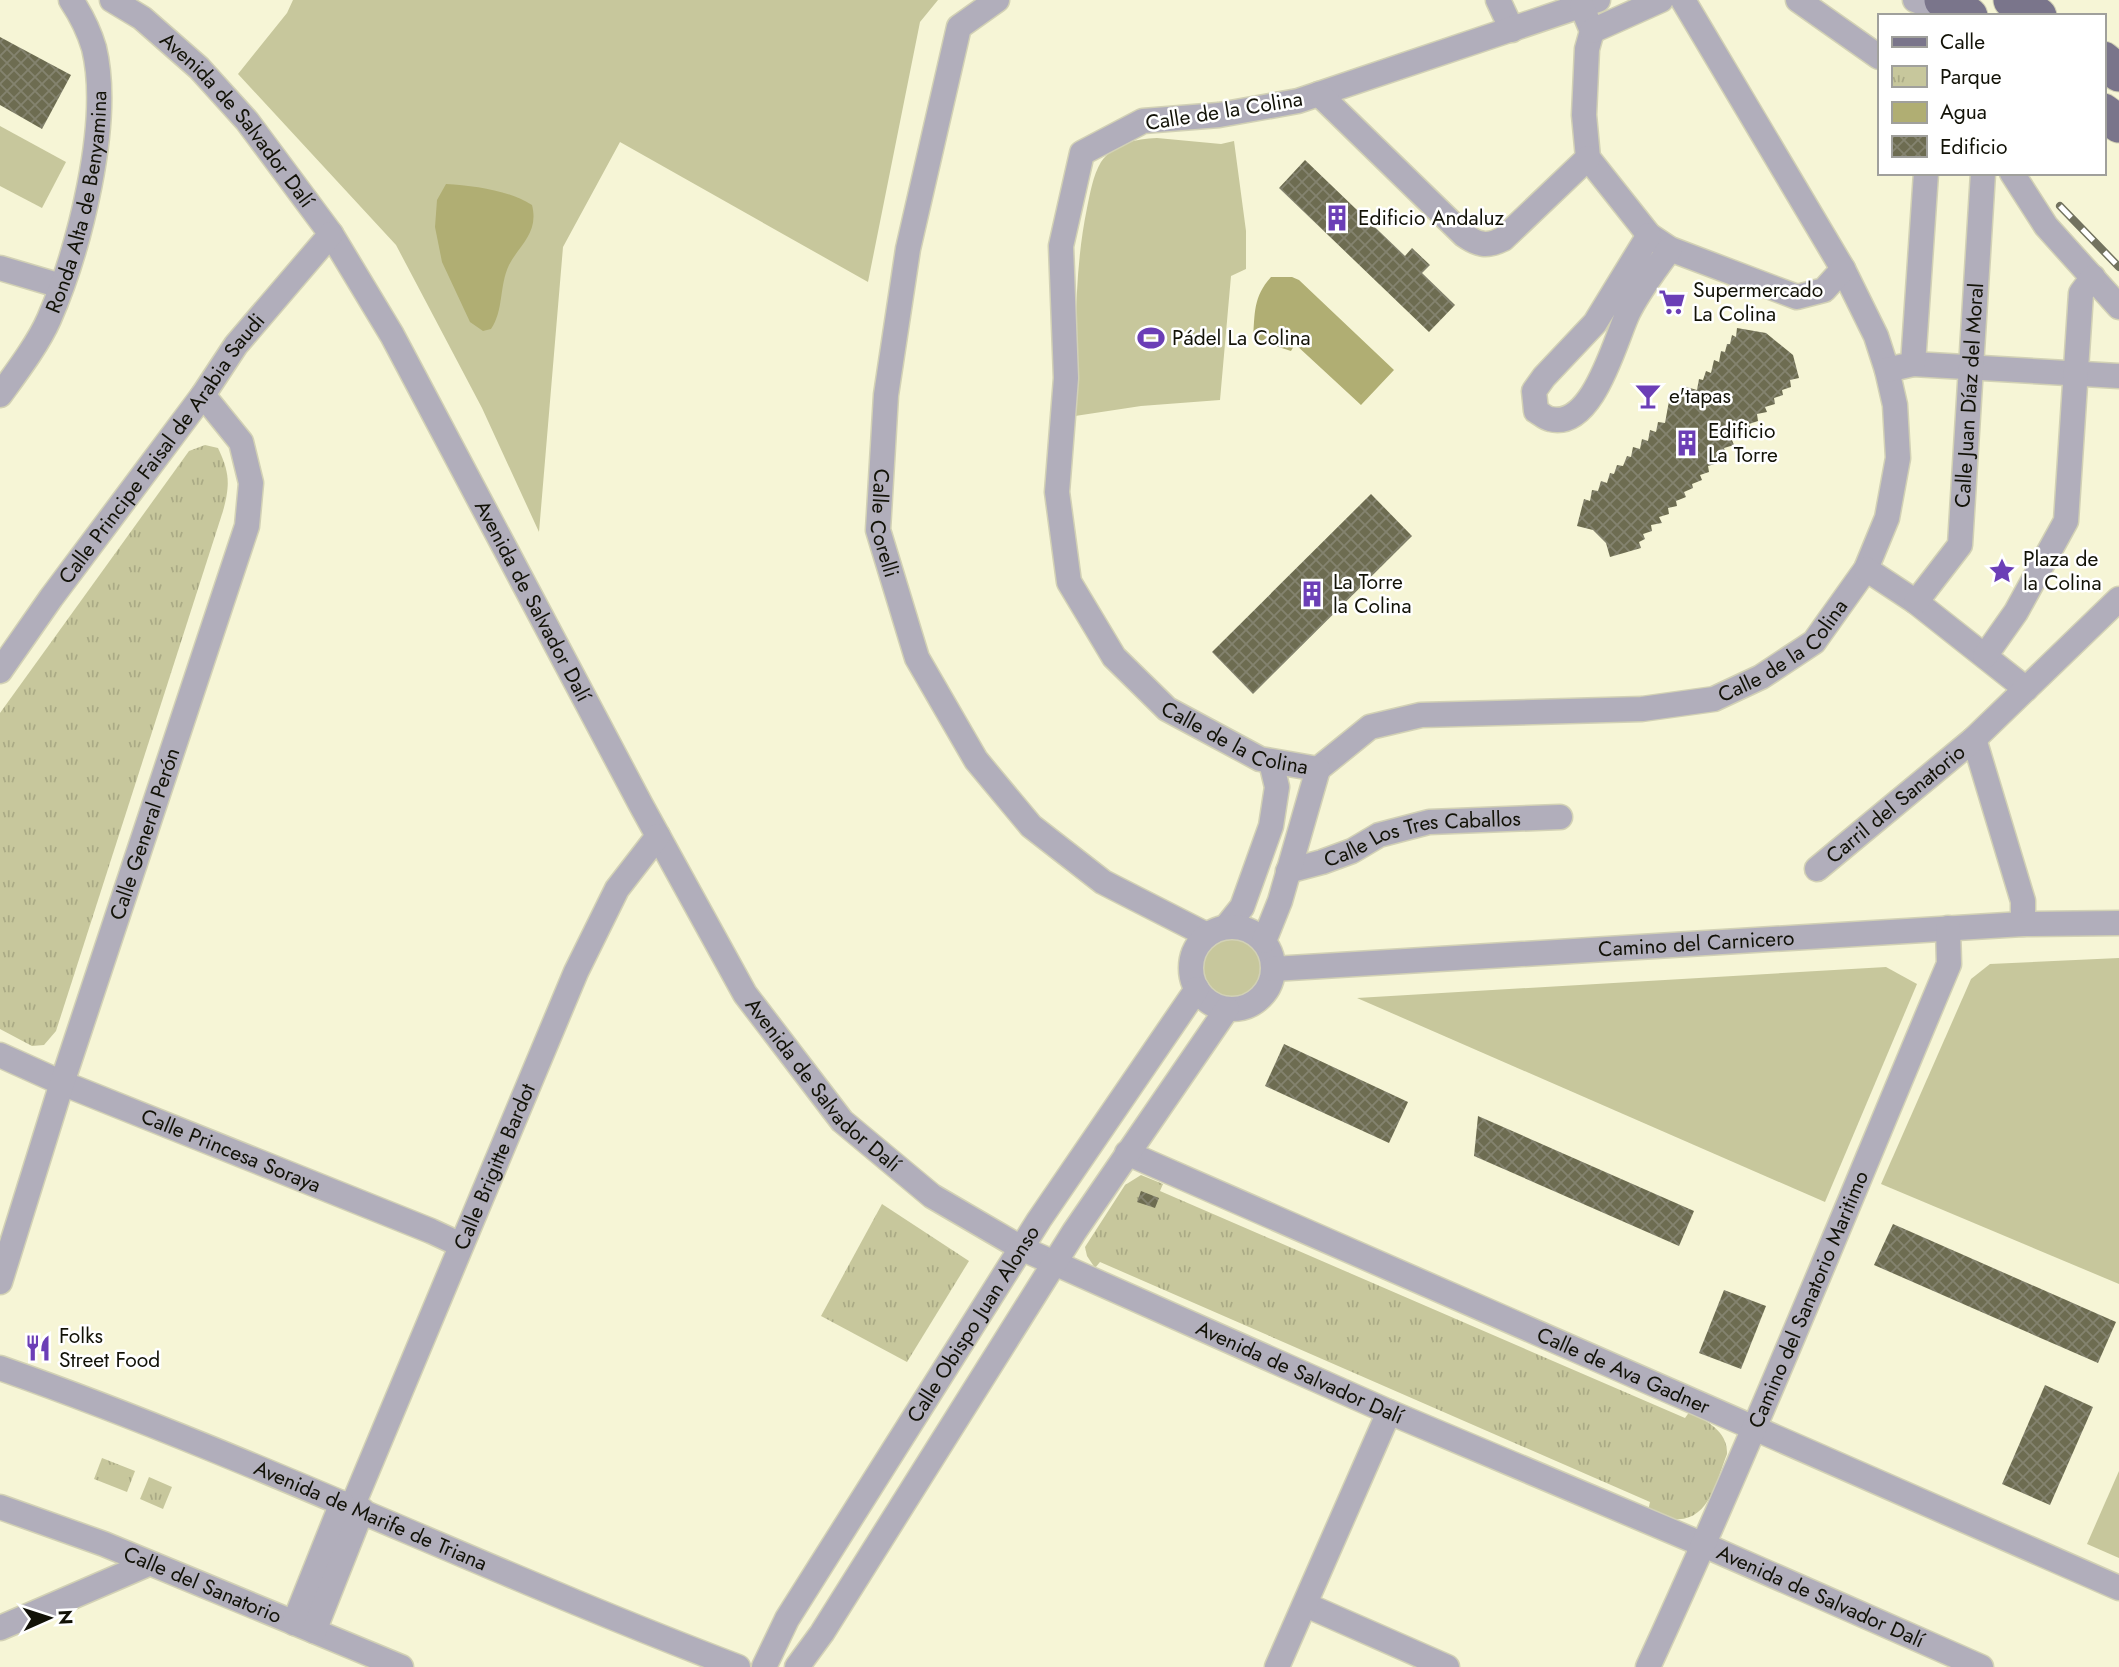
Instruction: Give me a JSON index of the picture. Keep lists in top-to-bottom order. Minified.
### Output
{"streets":{"street":["Calle de la Colina","Avenida de Salvador Dalí","Ronda Alta de Benyamina","Calle Juan Díaz del Moral","Calle Principe Faisal de Arabia Saudi","Calle Corelli","Carril del Sanatorio","Calle General Perón","Calle Los Tres Caballos","Camino del Carnicero","Calle Princesa Soraya","Calle Brigitte Bardot","Camino del Sanatorio Maritimo","Calle Obispo Juan Alonso","Calle de Ava Gadner","Avenida de Marife de Triana","Calle del Sanatorio"]},"crossings":[["Avenida de Salvador Dalí","Calle Principe Faisal de Arabia Saudi"],["Avenida de Salvador Dalí","Calle Brigitte Bardot"],["Avenida de Salvador Dalí","Camino del Sanatorio Maritimo"],["Avenida de Salvador Dalí","Calle Obispo Juan Alonso"],["Calle Principe Faisal de Arabia Saudi","Calle General Perón"],["Calle Corelli","Camino del Carnicero"],["Calle Corelli","Calle Obispo Juan Alonso"],["Carril del Sanatorio","Camino del Carnicero"],["Calle General Perón","Calle Princesa Soraya"],["Camino del Carnicero","Camino del Sanatorio Maritimo"],["Camino del Carnicero","Calle Obispo Juan Alonso"],["Calle Princesa Soraya","Calle Brigitte Bardot"],["Calle Brigitte Bardot","Avenida de Marife de Triana"],["Calle Brigitte Bardot","Calle del Sanatorio"],["Camino del Sanatorio Maritimo","Calle de Ava Gadner"],["Calle Obispo Juan Alonso","Calle de Ava Gadner"]],"places":{"building":["Edificio Andaluz","Edificio La Torre","La Torre la Colina"],"supermarket":["Supermercado La Colina"],"sports":["Pádel La Colina"],"bar":["e'tapas"],"place":["Plaza de la Colina"],"restaurant":["Folks Street Food"]},"legend":["Calle","Parque","Agua","Edificio"],"north":"right"}
